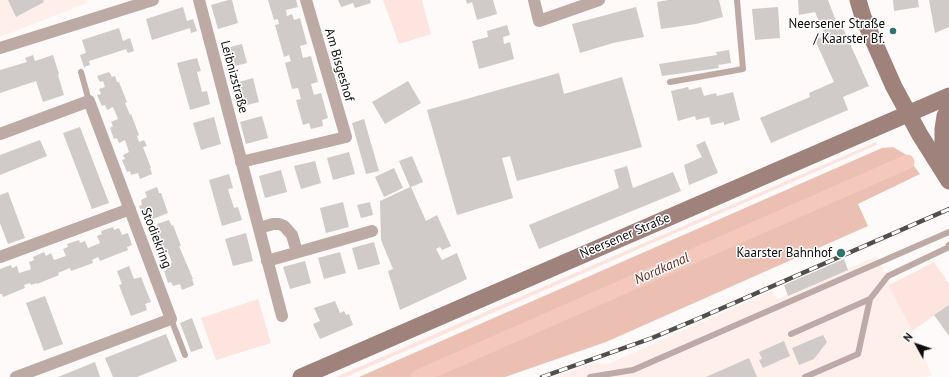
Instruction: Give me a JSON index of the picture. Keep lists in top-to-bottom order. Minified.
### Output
{"streets":{"main road":["Neersener Straße"],"street":["Am Bisgeshof","Leibnizstraße","Stodiekring"]},"crossings":[["Am Bisgeshof","Leibnizstraße"]],"water":["Nordkanal"],"places":["Neersener Straße / Kaarster Bf.","Kaarster Bahnhof"],"north":"top left"}
